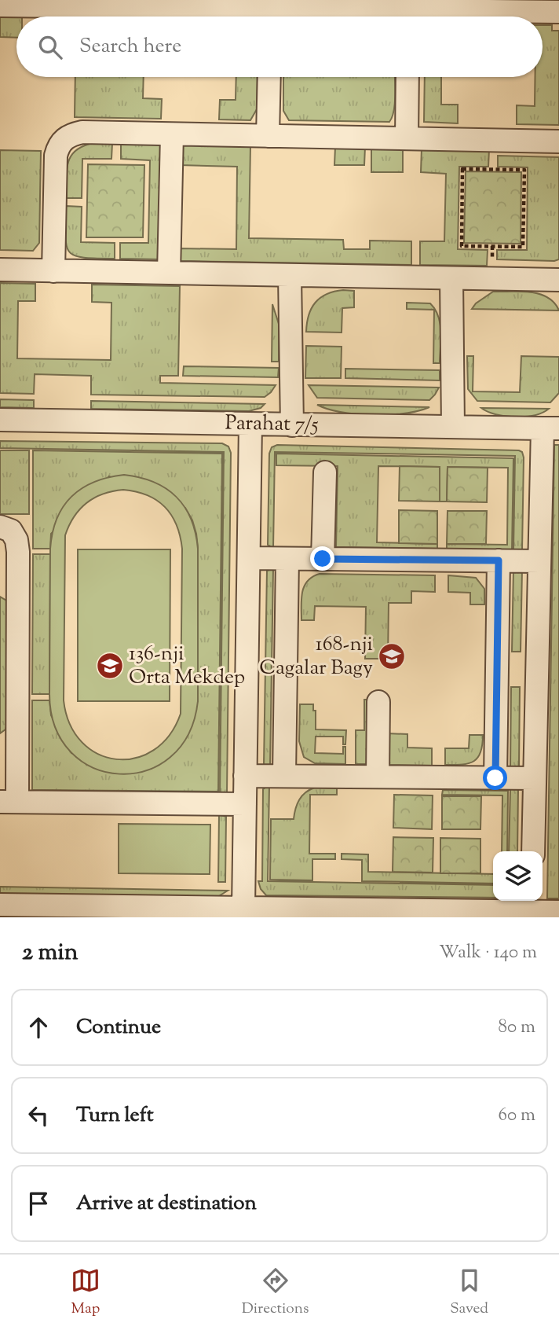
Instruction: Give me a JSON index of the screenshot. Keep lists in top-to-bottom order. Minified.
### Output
{"streets":{"street":["Parahat 7/5"]},"places":{"school or university":["168-nji Cagalar Bagy","136-nji Orta Mekdep"]},"page":{"search":"Search here","heading":["2 min","Walk · 140 m"],"list":[["Continue","80 m"],["Turn left","60 m"],"Arrive at destination"],"nav":["Map","Directions","Saved"]}}
